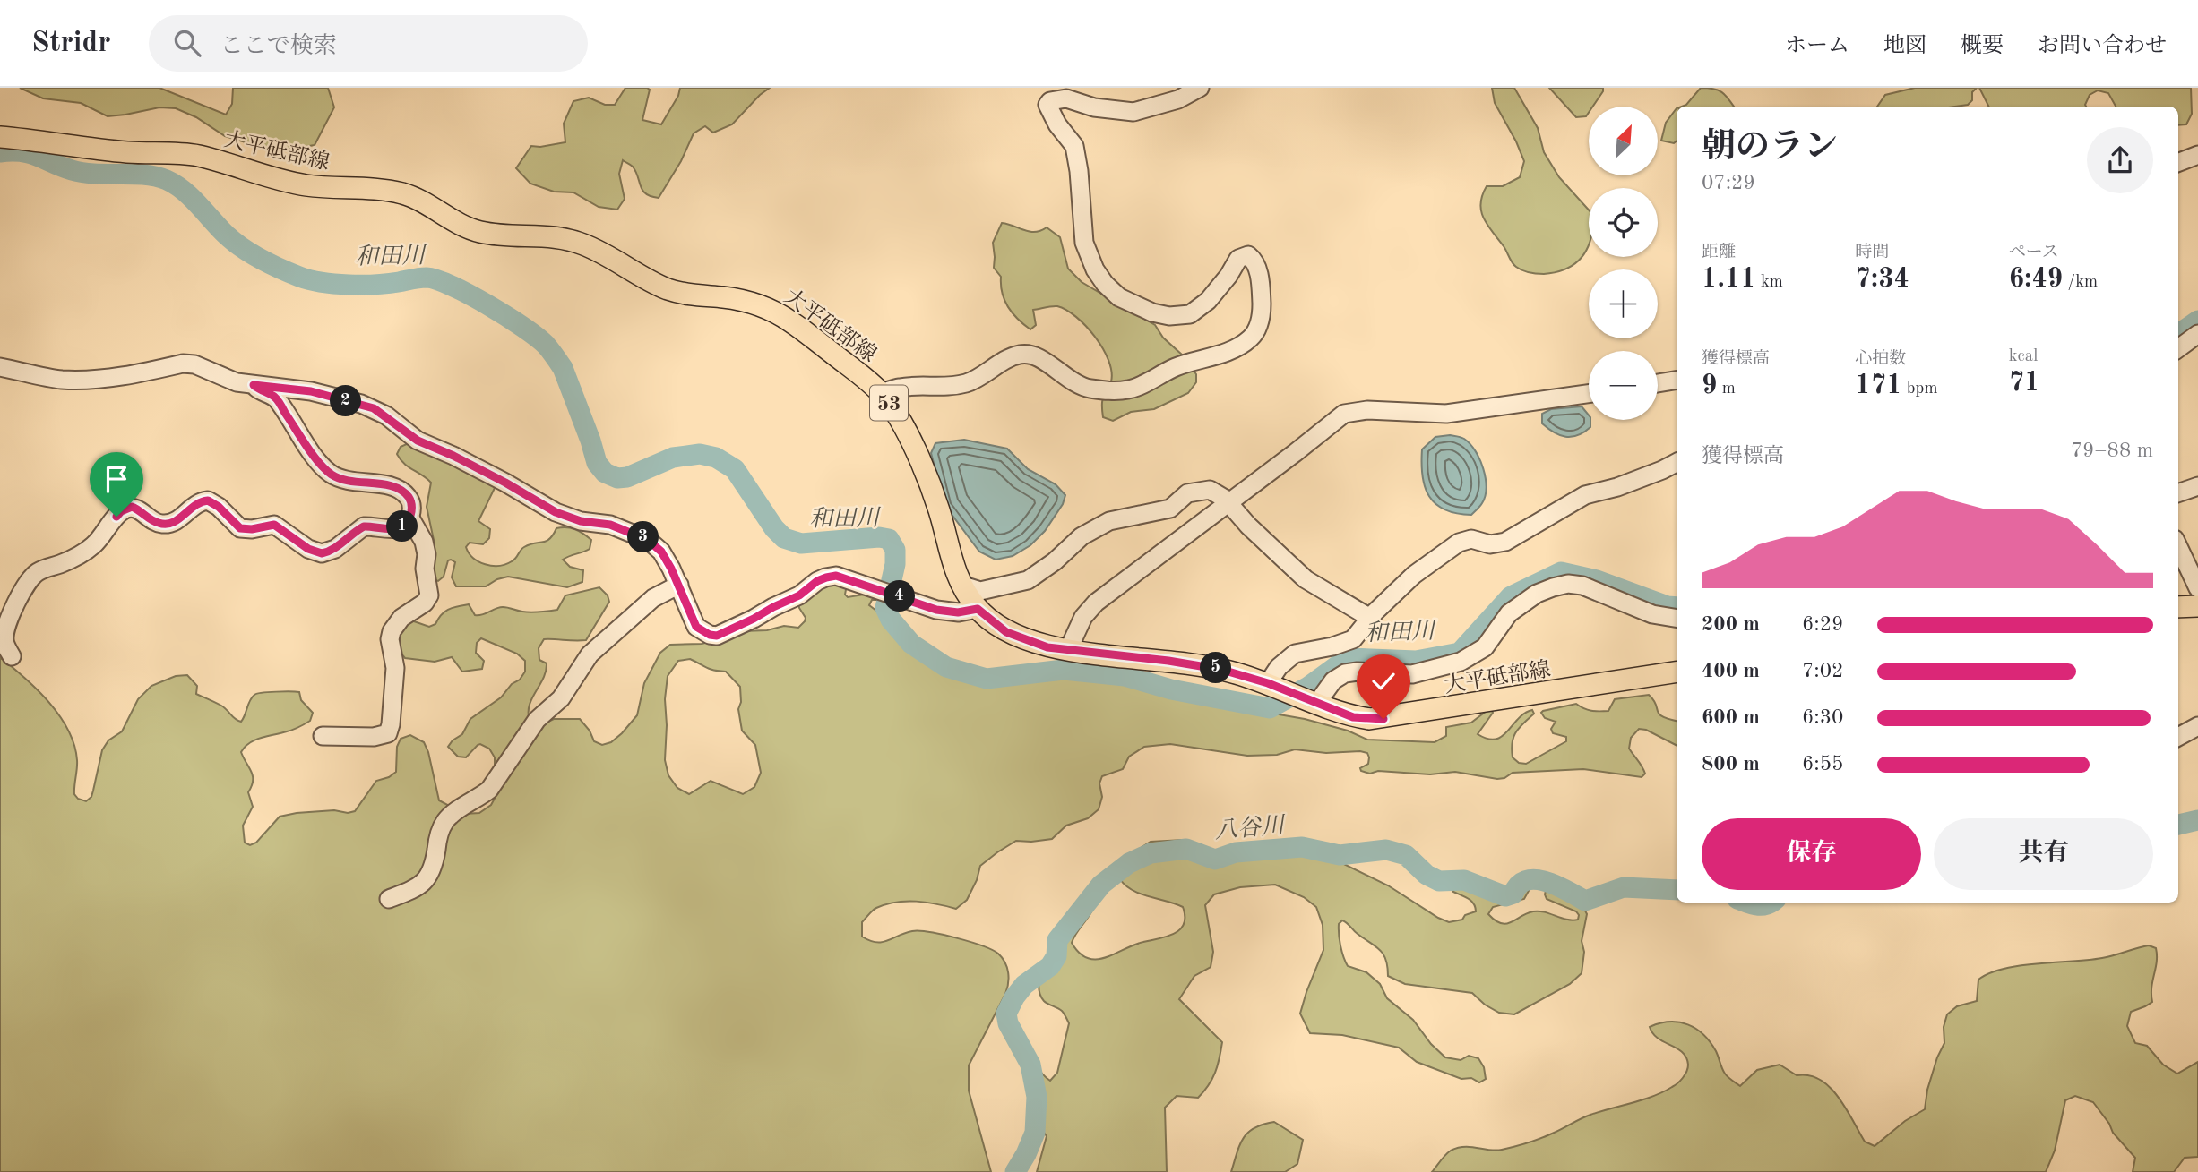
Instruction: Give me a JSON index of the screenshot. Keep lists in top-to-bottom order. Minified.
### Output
{"streets":{"main road":["大平砥部線","53"]},"water":["和田川","八谷川"],"north":"top right","page":{"header":"Stridr","search":"ここで検索","nav":["ホーム","地図","概要","お問い合わせ"],"map_buttons":["+","−"],"heading":["朝のラン","07:29"],"stats":[["距離","1.11 km"],["時間","7:34"],["ペース","6:49 /km"],["獲得標高","9 m"],["心拍数","171 bpm"],["kcal","71"]],"pins":["2","1","3","4","5"],"chart":["獲得標高","79–88 m"],"list":[{"name":"200 m","note":"6:29"},{"name":"400 m","note":"7:02"},{"name":"600 m","note":"6:30"},{"name":"800 m","note":"6:55"}],"buttons":["保存","共有"]}}
